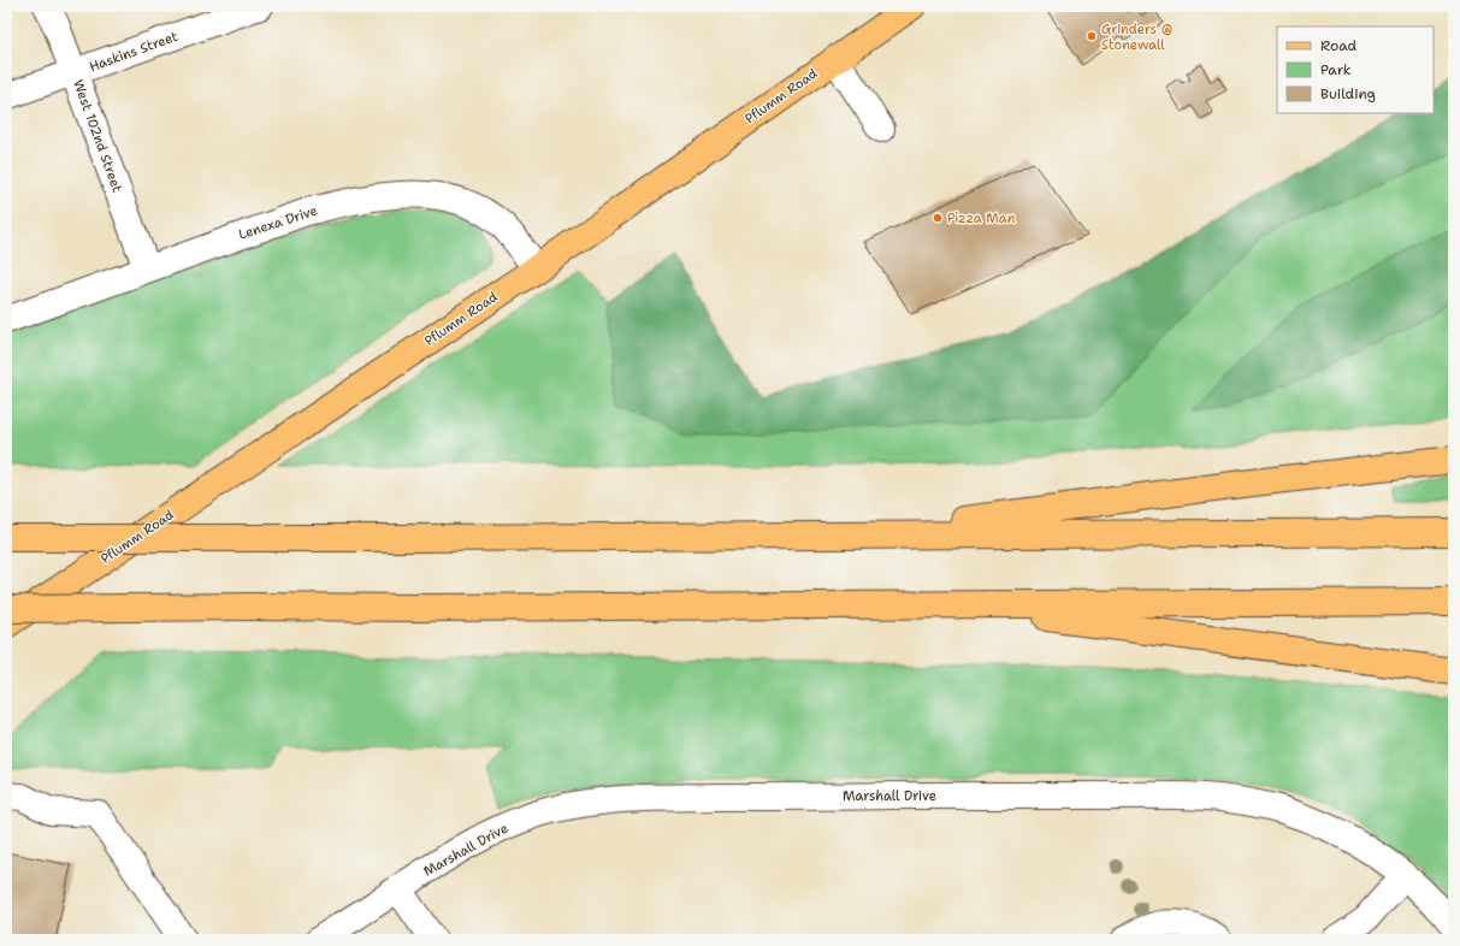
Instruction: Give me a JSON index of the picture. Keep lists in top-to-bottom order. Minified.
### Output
{"streets":{"main road":["Pflumm Road"],"street":["Haskins Street","West 102nd Street","Lenexa Drive","Marshall Drive"]},"crossings":[["Haskins Street","West 102nd Street"],["Pflumm Road","Lenexa Drive"],["West 102nd Street","Lenexa Drive"]],"places":["Grinders @ Stonewall","Pizza Man"],"legend":["Road","Park","Building"]}
